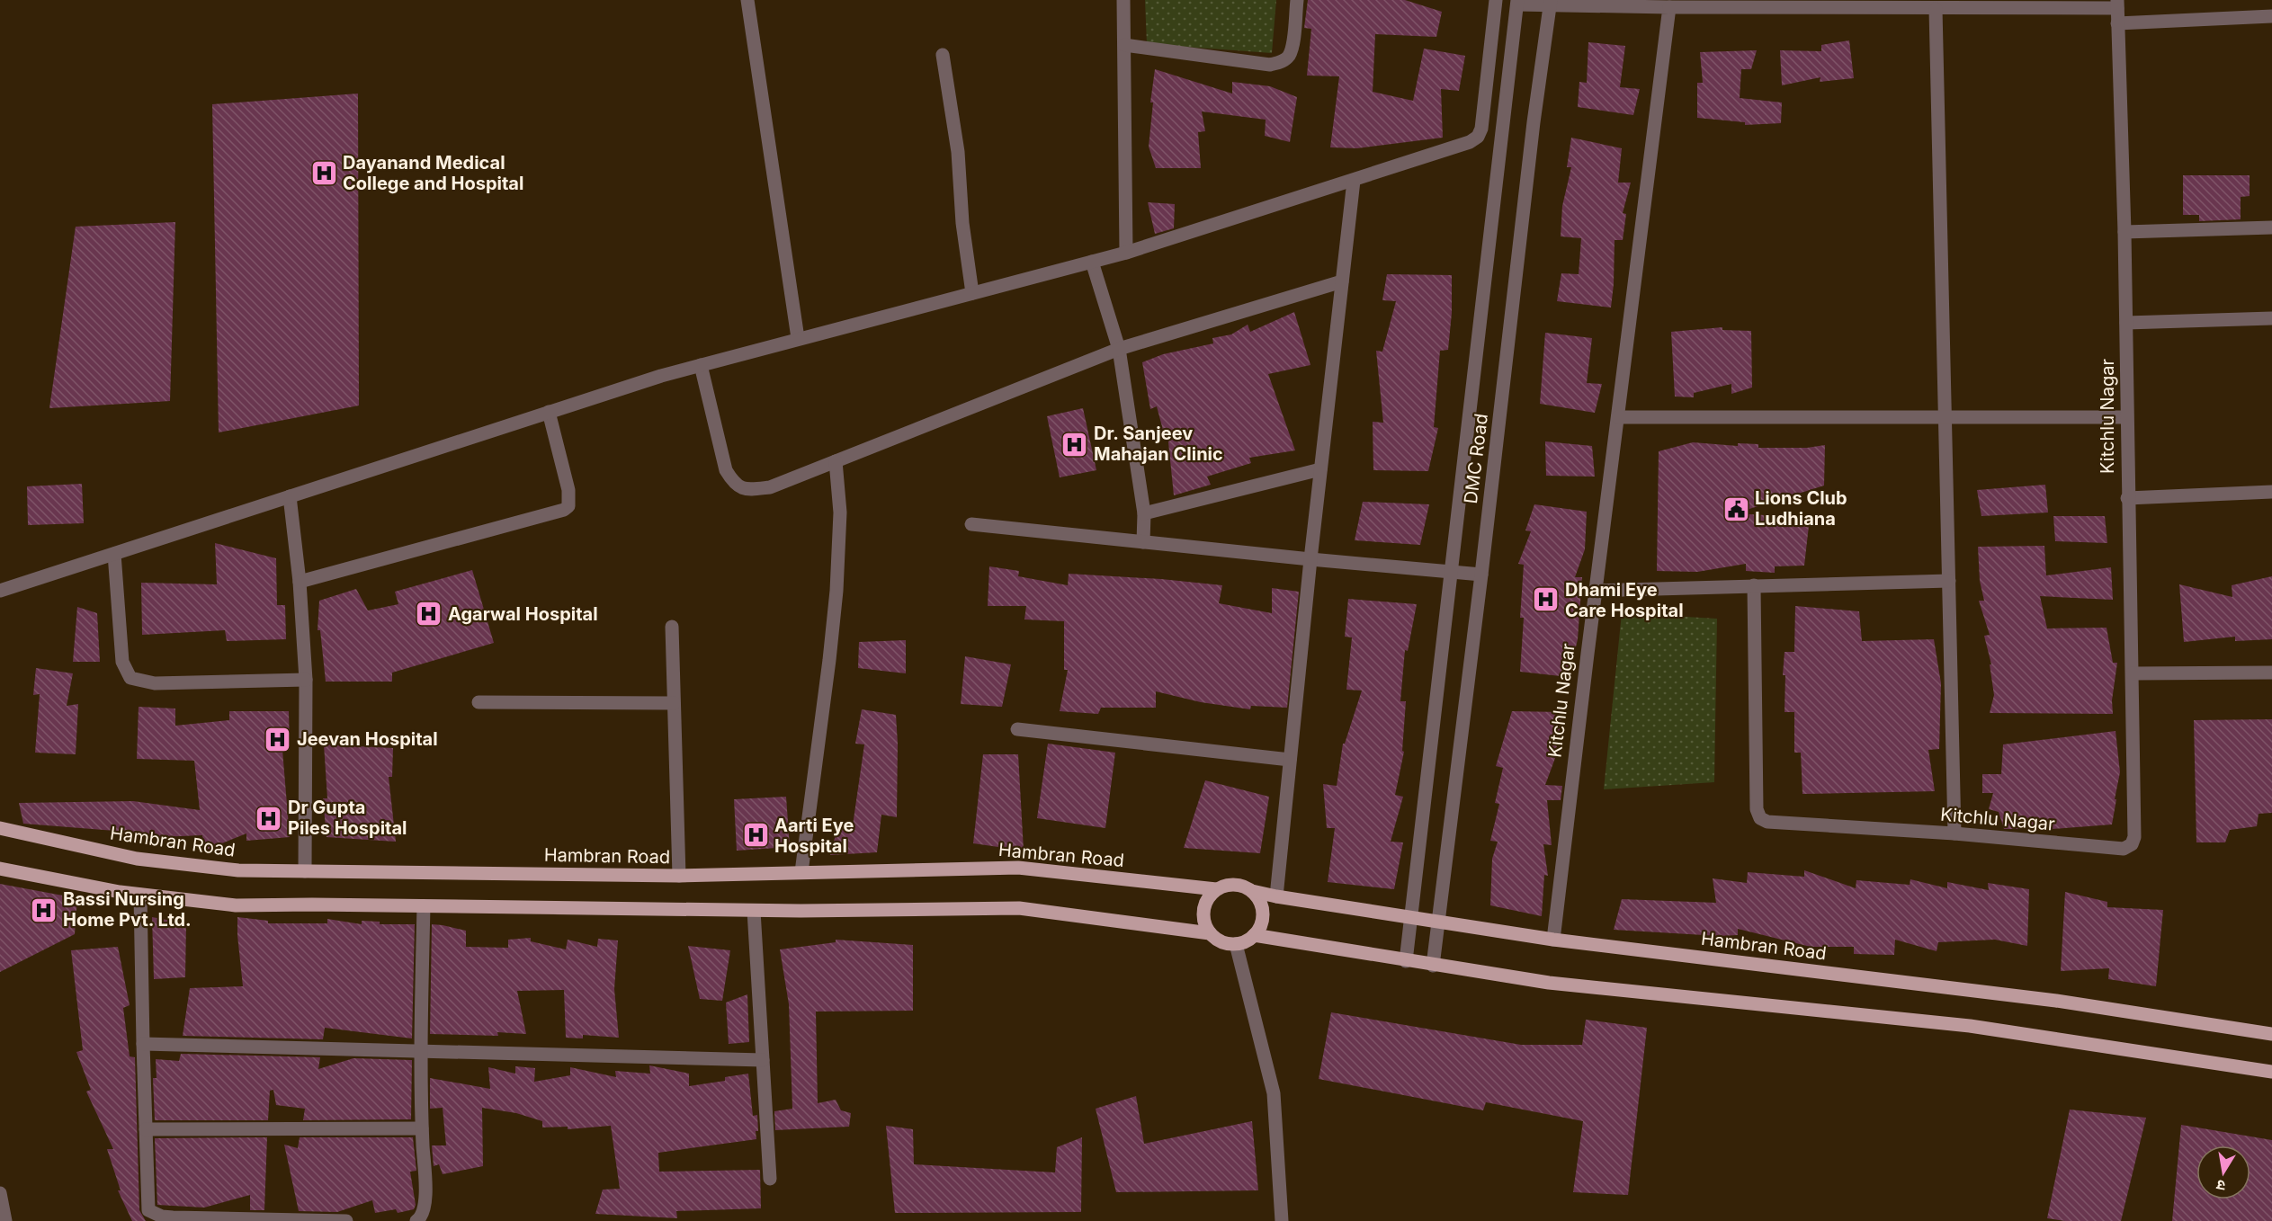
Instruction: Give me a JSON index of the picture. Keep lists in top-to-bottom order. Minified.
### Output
{"streets":{"main road":["Hambran Road"],"street":["Kitchlu Nagar","DMC Road"]},"crossings":[["Kitchlu Nagar","Hambran Road"],["DMC Road","Hambran Road"]],"places":{"hospital":["Dayanand Medical College and Hospital","Dr. Sanjeev Mahajan Clinic","Dhami Eye Care Hospital","Agarwal Hospital","Jeevan Hospital","Dr Gupta Piles Hospital","Aarti Eye Hospital","Bassi Nursing Home Pvt. Ltd."],"public building":["Lions Club Ludhiana"]},"north":"bottom"}
